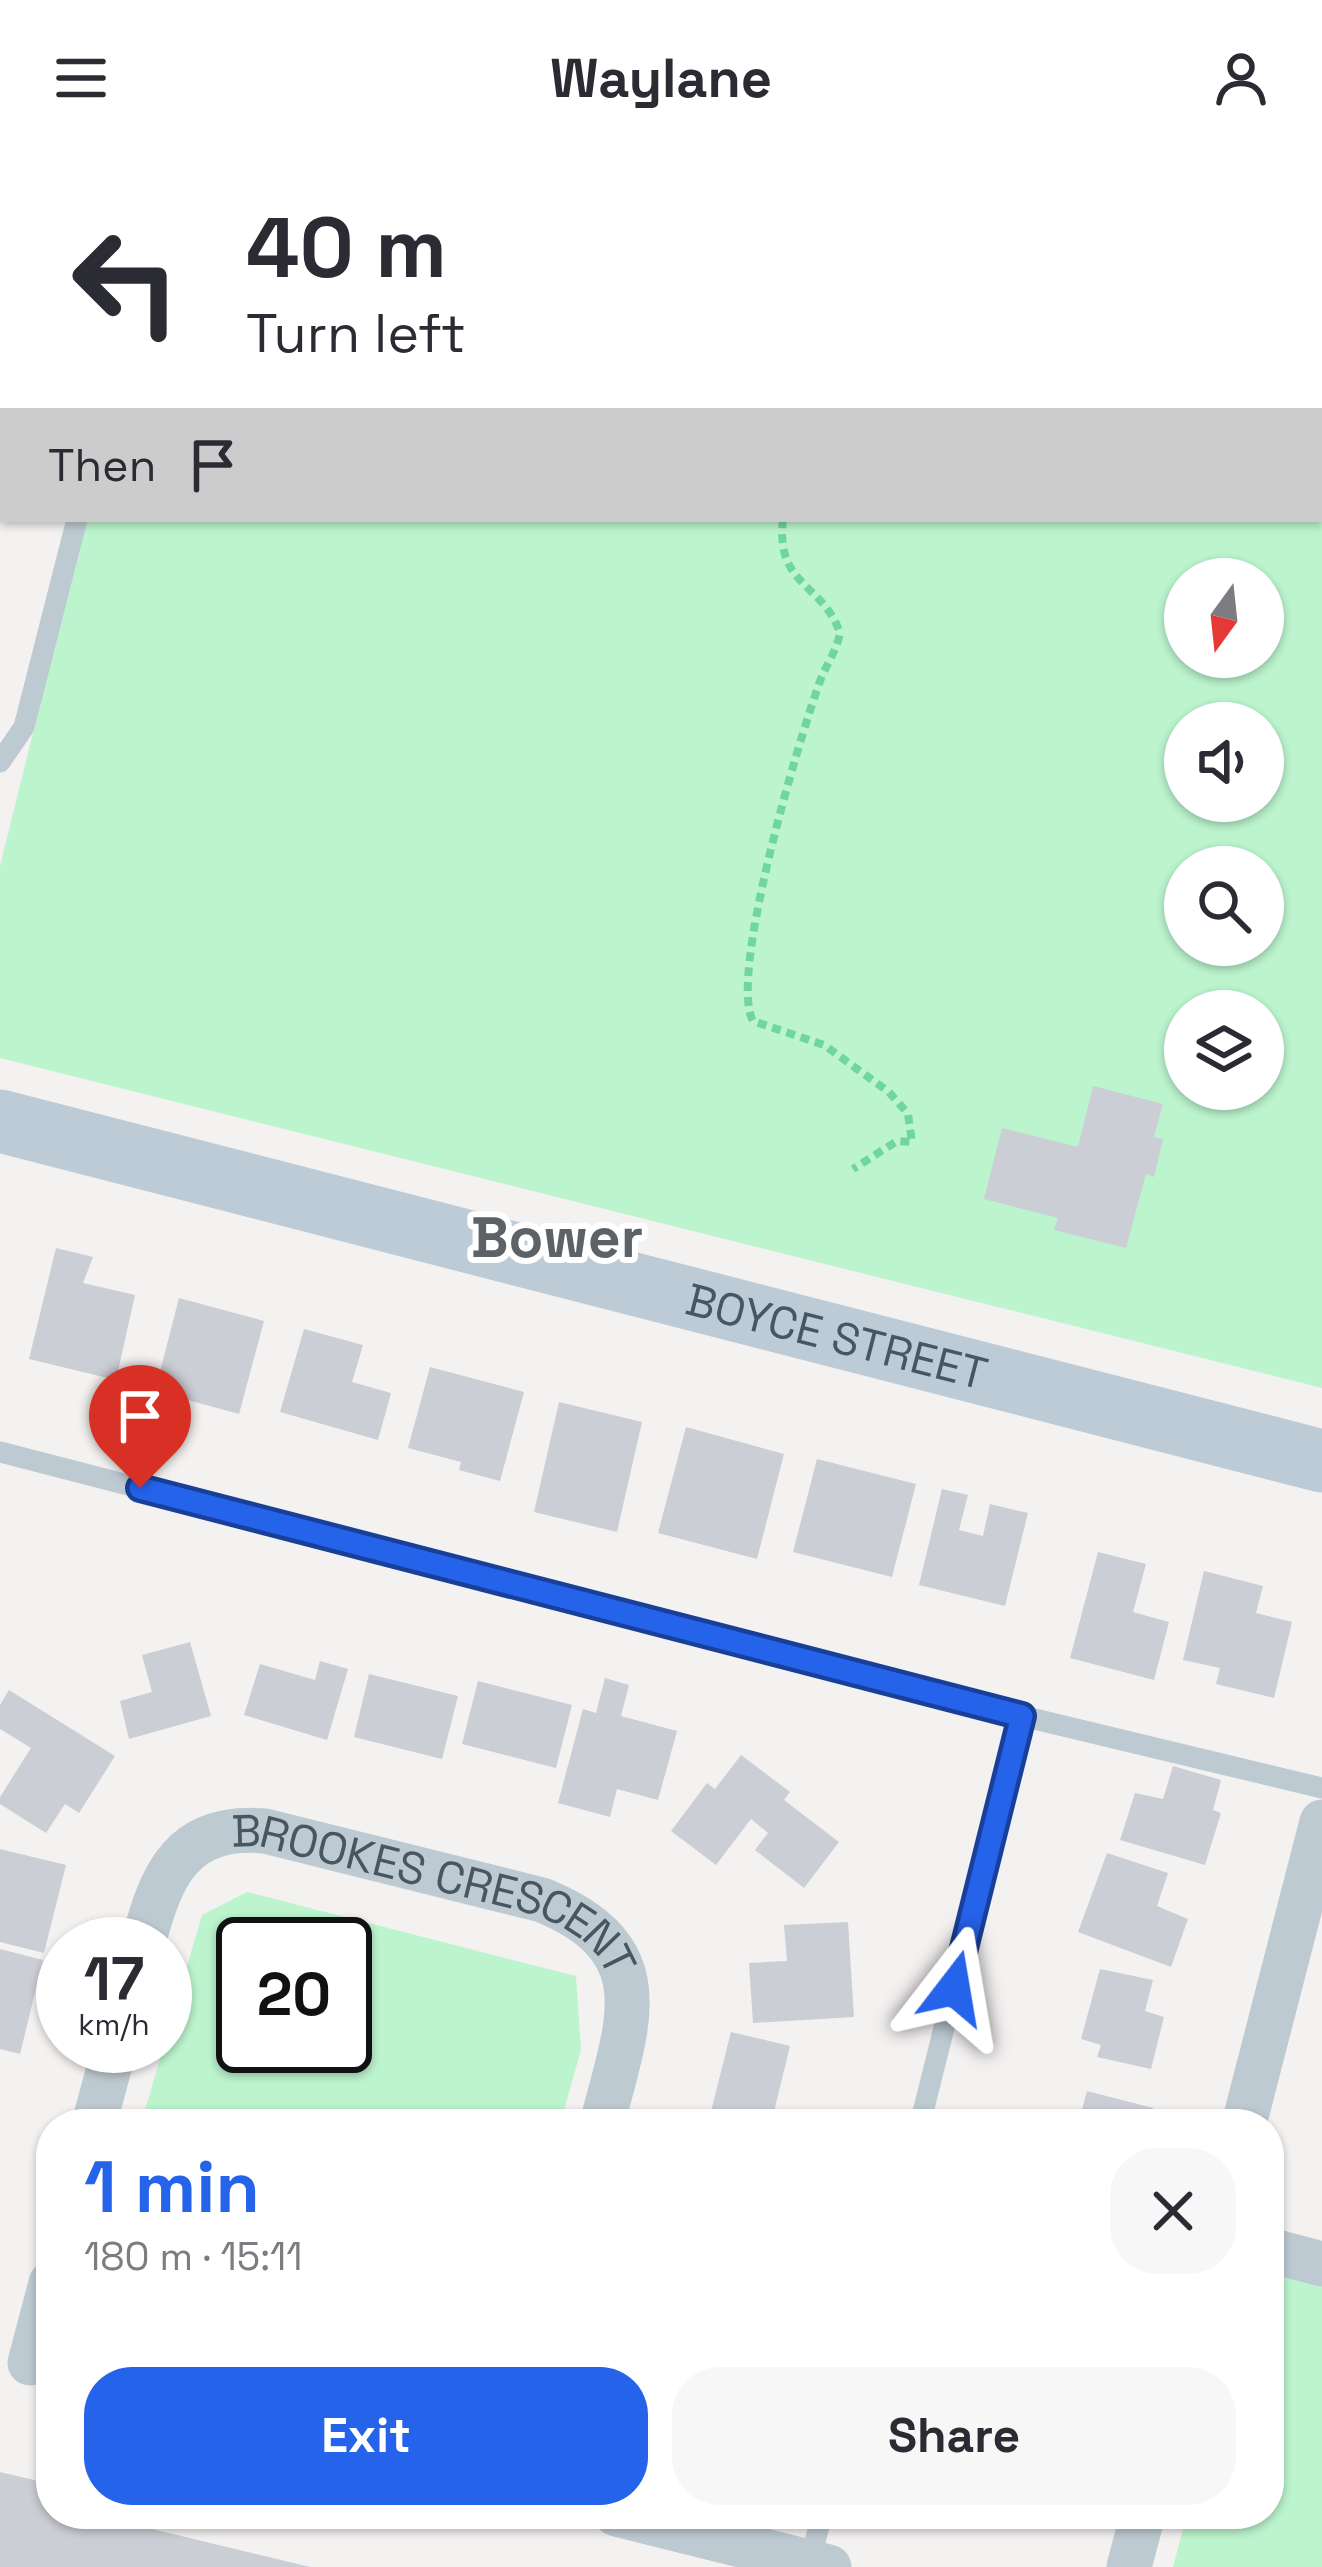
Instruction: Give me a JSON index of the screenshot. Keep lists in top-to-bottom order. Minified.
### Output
{"streets":{"street":["BOYCE STREET","BROOKES CRESCENT"]},"districts":["Bower"],"north":"bottom","page":{"header":"Waylane","turn":["40 m","Turn left"],"then":"Then","speed":"17 km/h","limit":"20","heading":["1 min","180 m · 15:11"],"buttons":["Exit","Share"]}}
